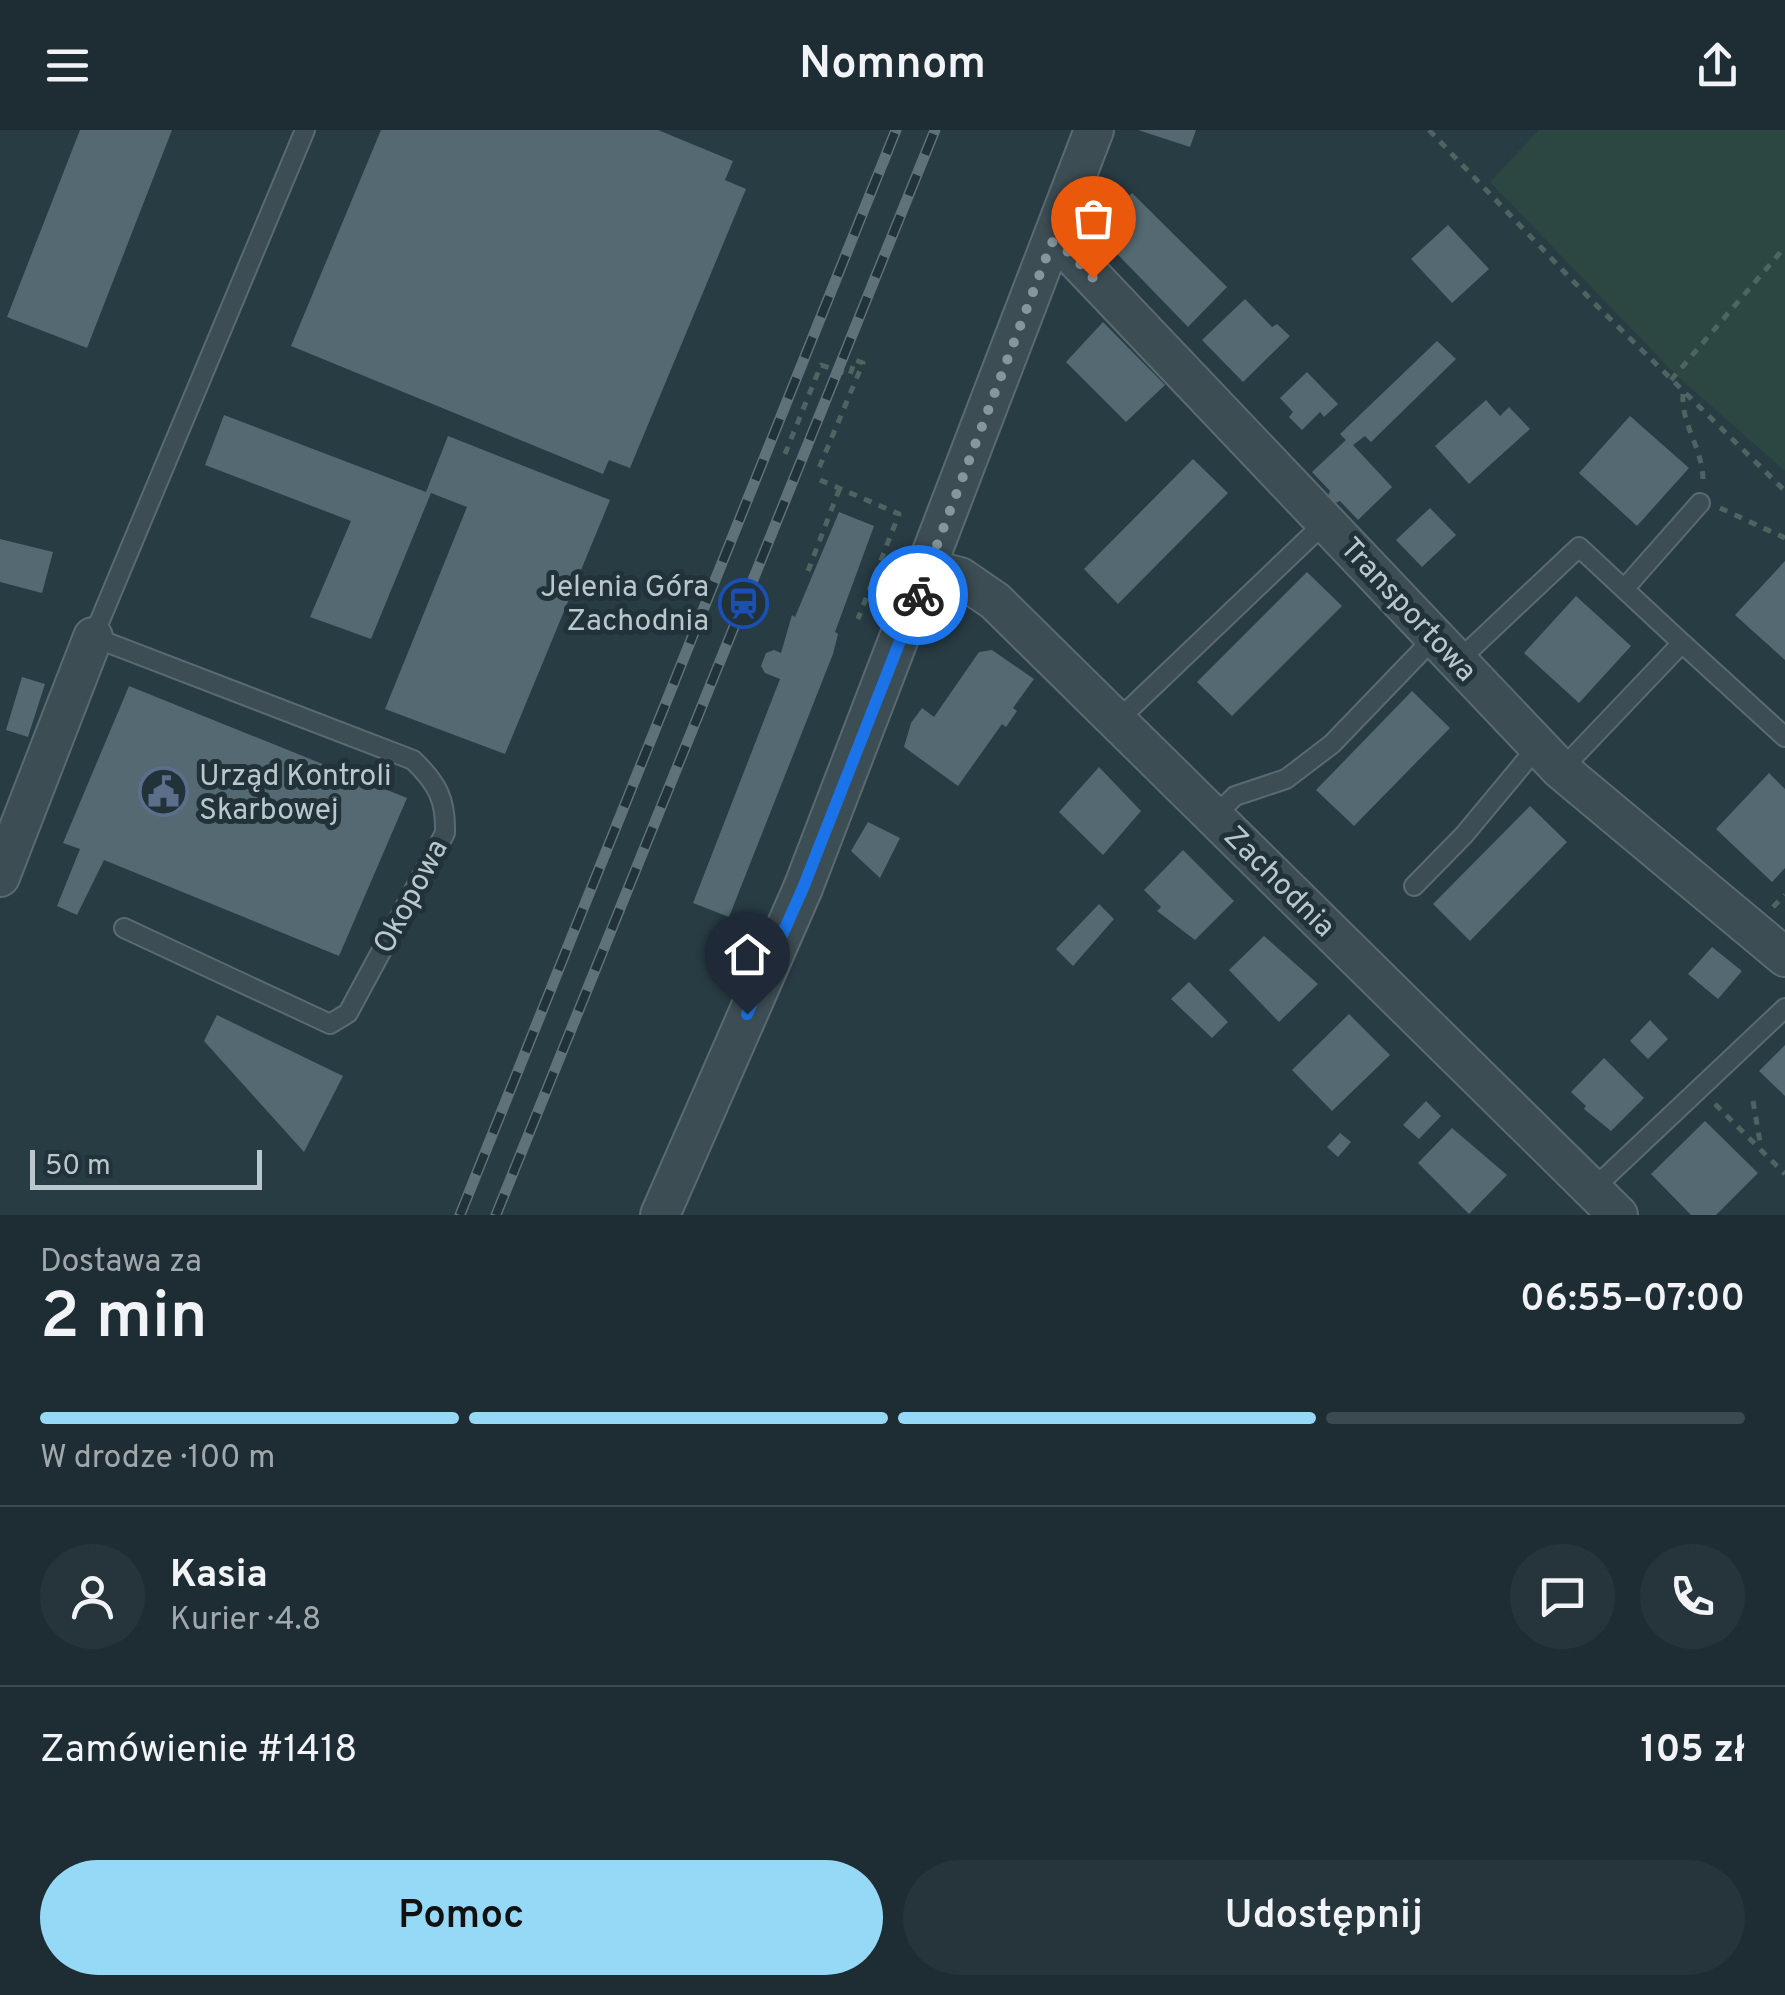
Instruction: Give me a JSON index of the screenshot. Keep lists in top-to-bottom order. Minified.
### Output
{"streets":{"street":["Transportowa","Zachodnia"],"lane":["Okopowa"]},"places":{"station":["Jelenia Góra Zachodnia"],"public building":["Urząd Kontroli Skarbowej"]},"scale_bar":"50 m","page":{"header":"Nomnom","scale":"50 m","heading":["2 min","Dostawa za","06:55–07:00"],"panel":["Kasia","Kurier · 4.8","Zamówienie #1418","105 zł"],"bar":"W drodze · 100 m","buttons":["Pomoc","Udostępnij"]}}
